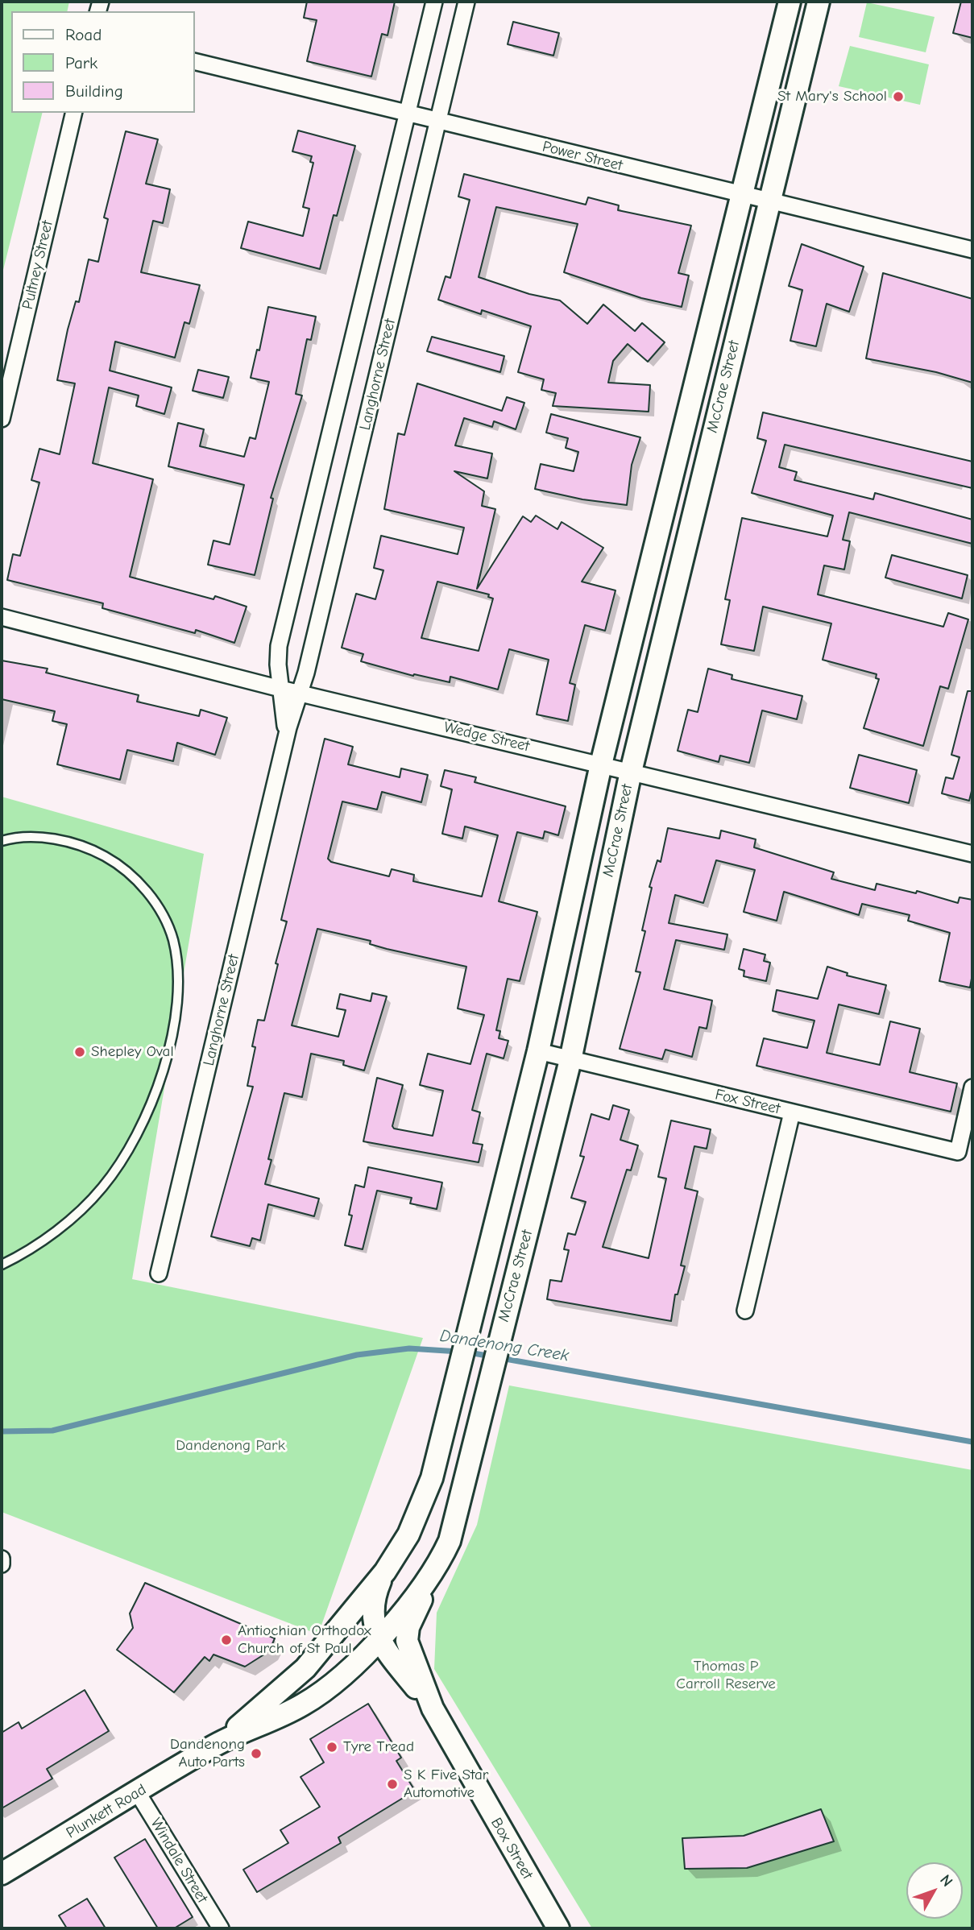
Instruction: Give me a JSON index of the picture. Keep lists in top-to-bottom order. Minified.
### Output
{"streets":{"main road":["McCrae Street","Plunkett Road","Box Street"],"street":["Power Street","Pultney Street","Langhorne Street","Wedge Street","Fox Street","Windale Street"]},"crossings":[["Power Street","Langhorne Street"],["Power Street","McCrae Street"],["Langhorne Street","Wedge Street"],["McCrae Street","Wedge Street"],["McCrae Street","Fox Street"],["McCrae Street","Plunkett Road"],["McCrae Street","Box Street"],["Plunkett Road","Box Street"],["Plunkett Road","Windale Street"]],"water":["Dandenong Creek"],"parks":["Dandenong Park","Thomas P Carroll Reserve"],"places":["St Mary's School","Shepley Oval","Antiochian Orthodox Church of St Paul","Tyre Tread","Dandenong Auto Parts","S K Five Star Automotive"],"legend":["Road","Park","Building"],"north":"top right"}
